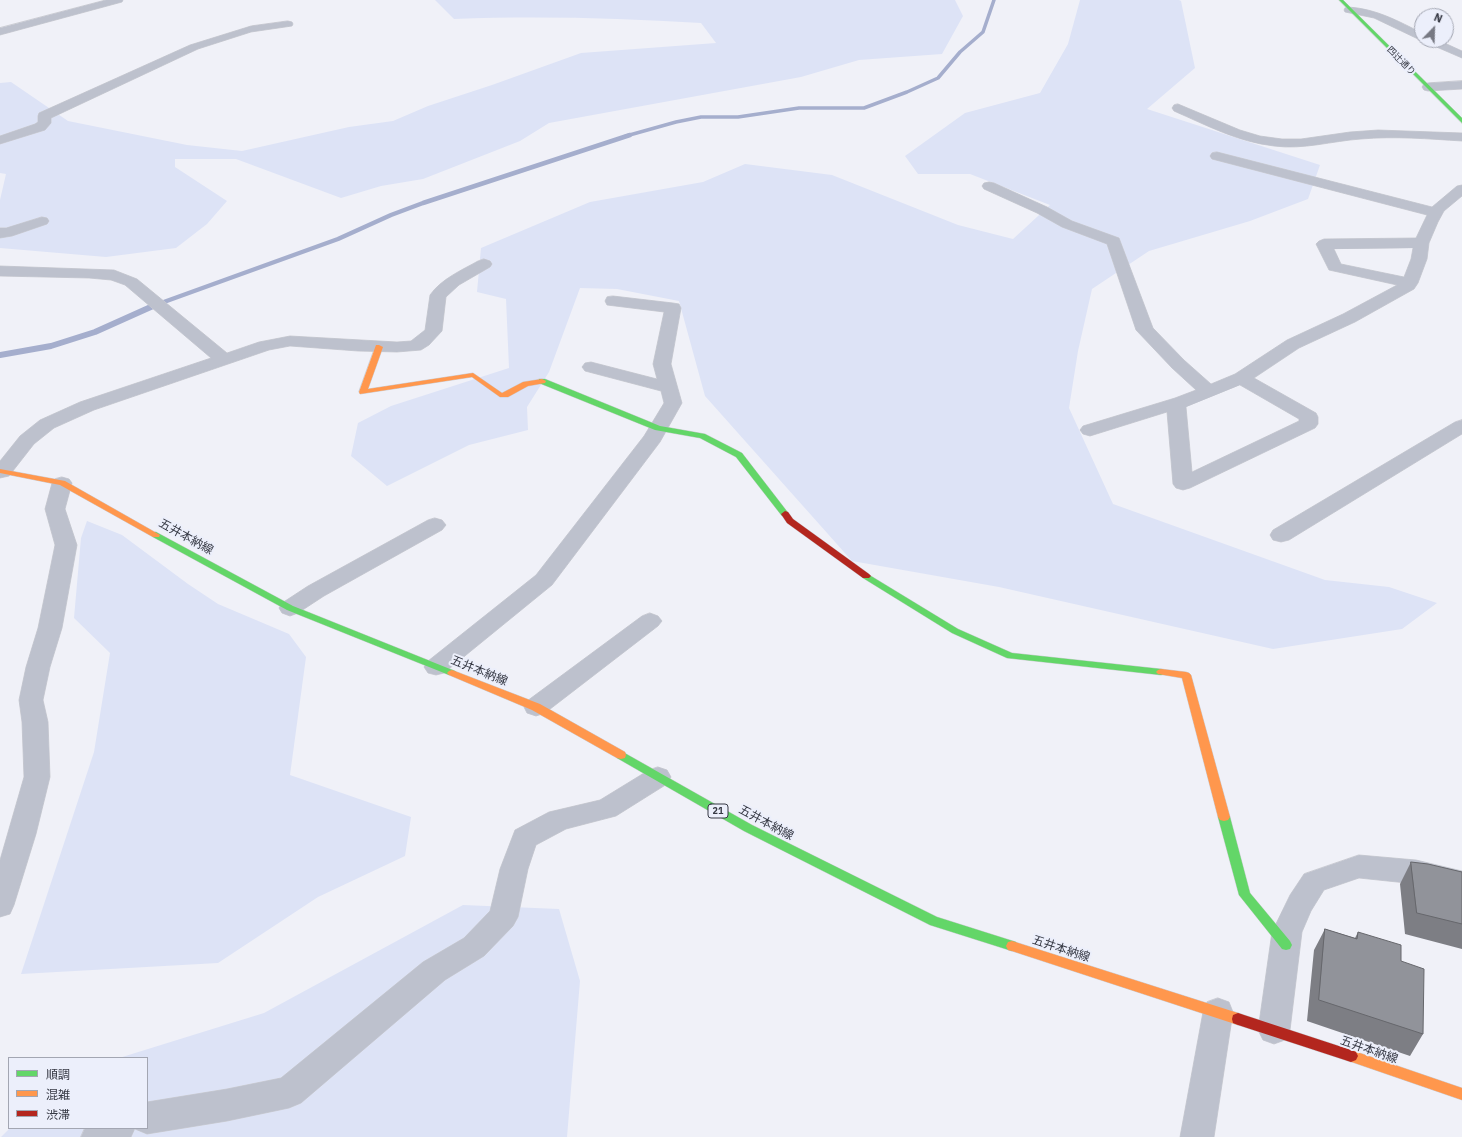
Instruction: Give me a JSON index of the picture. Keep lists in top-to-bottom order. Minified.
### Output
{"streets":{"street":["四辻通り","五井本納線","21"]},"legend":["順調","混雑","渋滞"],"north":"top right"}
